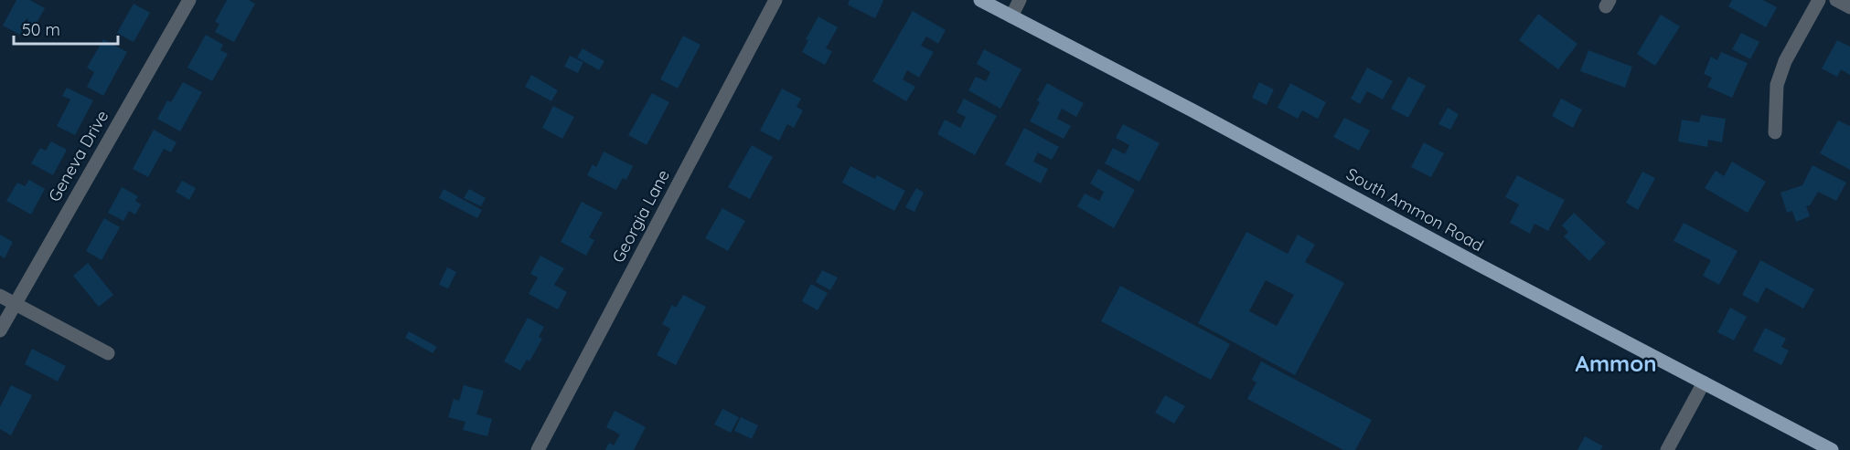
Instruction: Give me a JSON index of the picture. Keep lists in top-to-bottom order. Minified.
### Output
{"streets":{"main road":["South Ammon Road"],"street":["Geneva Drive","Georgia Lane"]},"districts":["Ammon"],"scale_bar":"50 m"}
